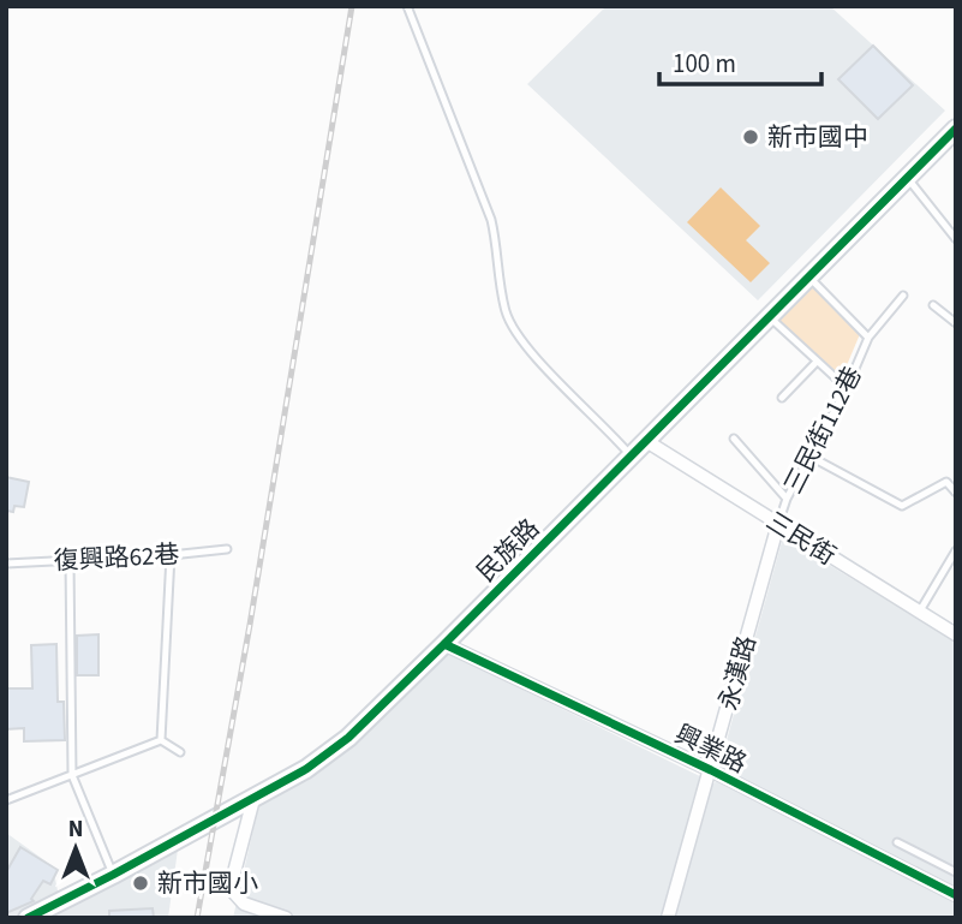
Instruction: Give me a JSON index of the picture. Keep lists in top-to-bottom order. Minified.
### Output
{"streets":{"street":["三民街","民族路","永漢路","興業路"],"lane":["三民街112巷","復興路62巷"]},"crossings":[["三民街112巷","三民街"],["三民街112巷","永漢路"],["三民街","民族路"],["三民街","永漢路"],["民族路","興業路"],["永漢路","興業路"]],"places":["新市國中","新市國小"],"scale_bar":"100 m","north":"top"}
